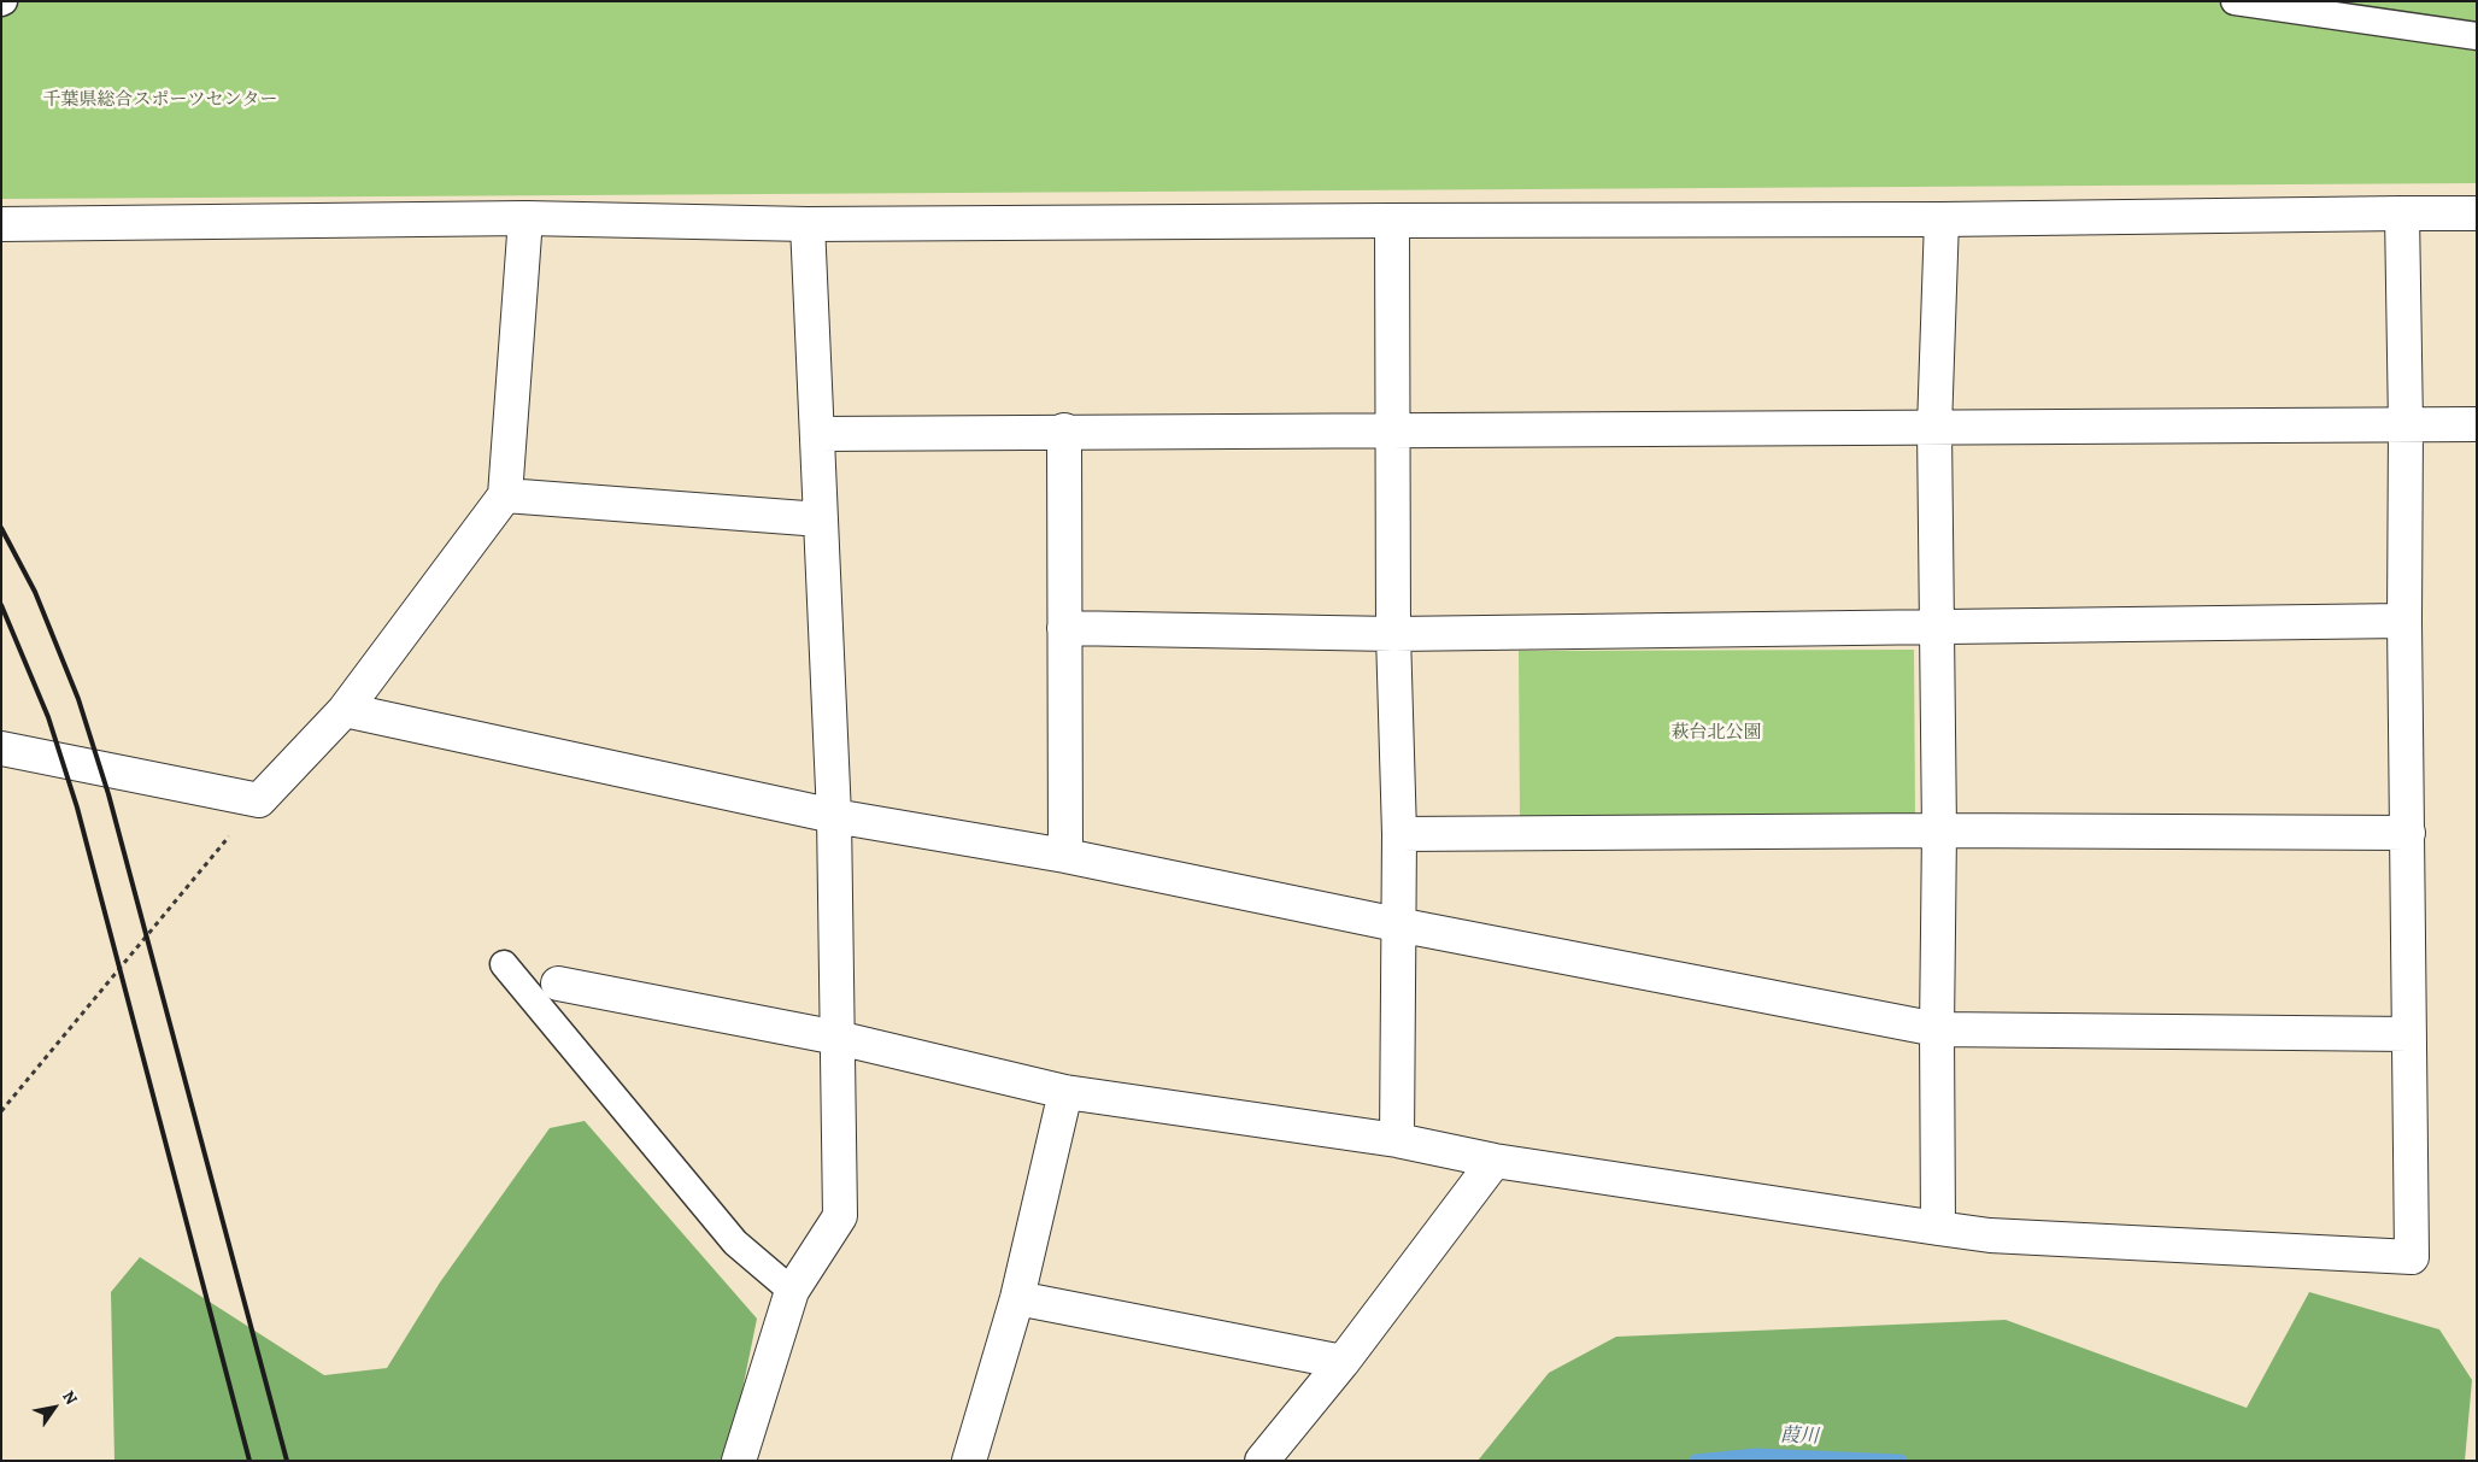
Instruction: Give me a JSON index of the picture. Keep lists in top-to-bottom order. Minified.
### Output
{"water":["葭川"],"parks":["千葉県総合スポーツセンター","萩台北公園"],"north":"top right"}
